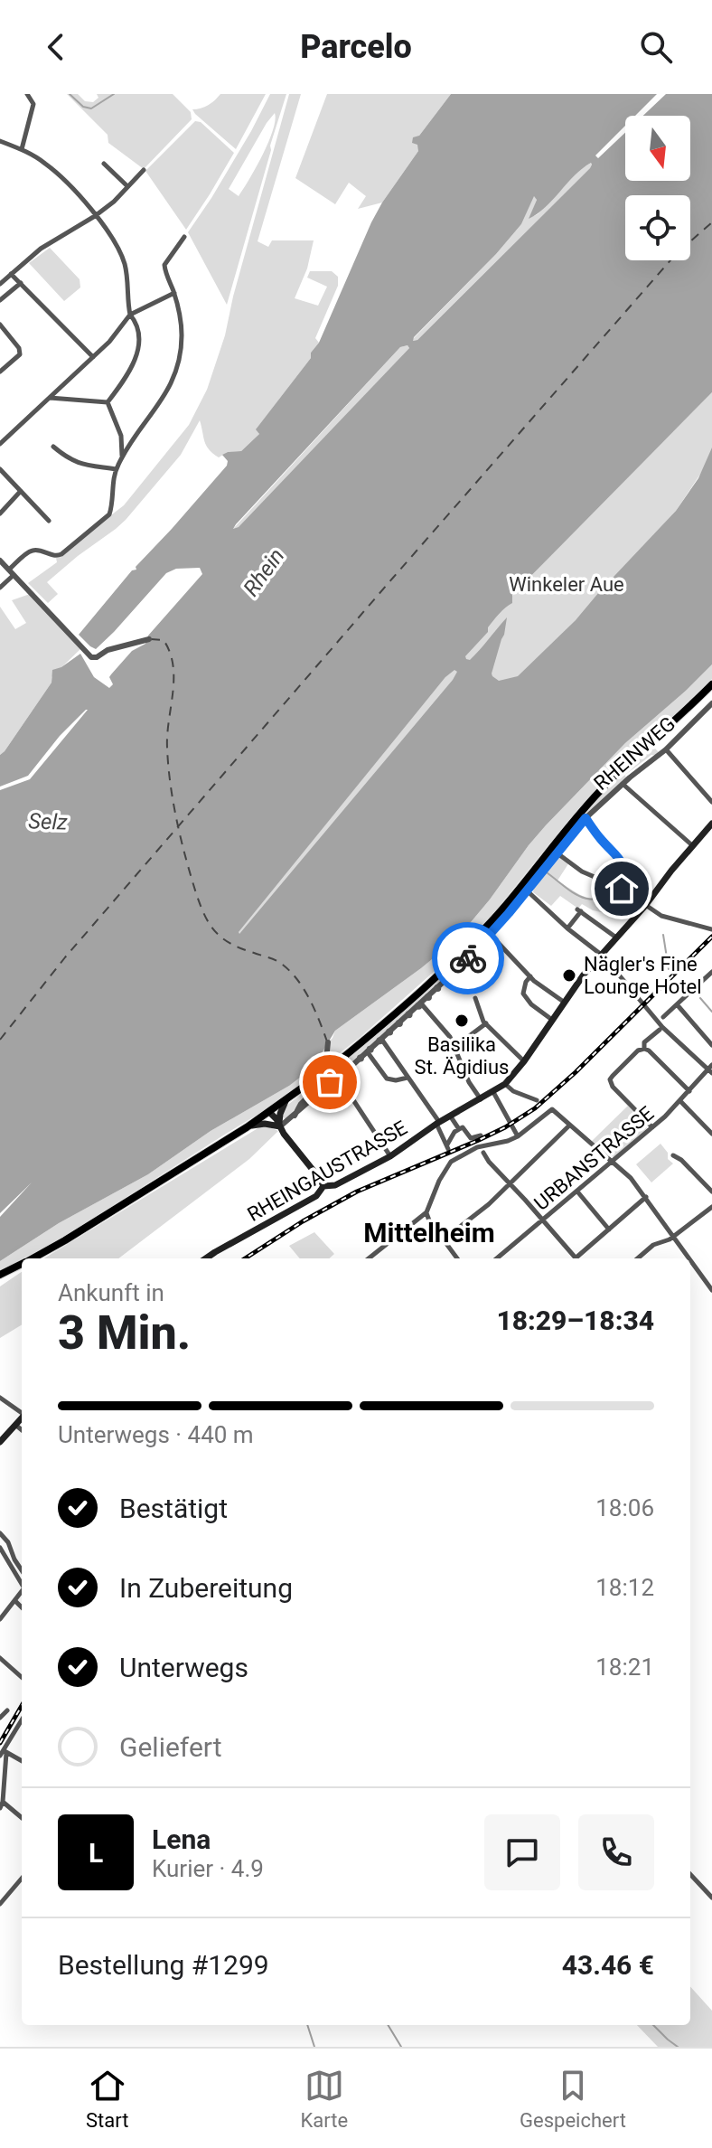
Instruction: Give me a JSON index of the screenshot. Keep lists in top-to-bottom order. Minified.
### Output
{"streets":{"main road":["RHEINGAUSTRASSE"],"street":["RHEINWEG","URBANSTRASSE"]},"districts":["Mittelheim"],"water":["Rhein","Selz"],"parks":["Winkeler Aue"],"places":["Nägler's Fine Lounge Hotel","Basilika St. Ägidius"],"north":"bottom","page":{"header":"Parcelo","heading":["3 Min.","Ankunft in","18:29–18:34"],"panel":["Lena","Kurier · 4.9","Bestellung #1299","43.46 €"],"bar":"Unterwegs · 440 m","list":[["Bestätigt","18:06"],["In Zubereitung","18:12"],["Unterwegs","18:21"],"Geliefert"],"round":"L","tabs":["Start","Karte","Gespeichert"]}}
